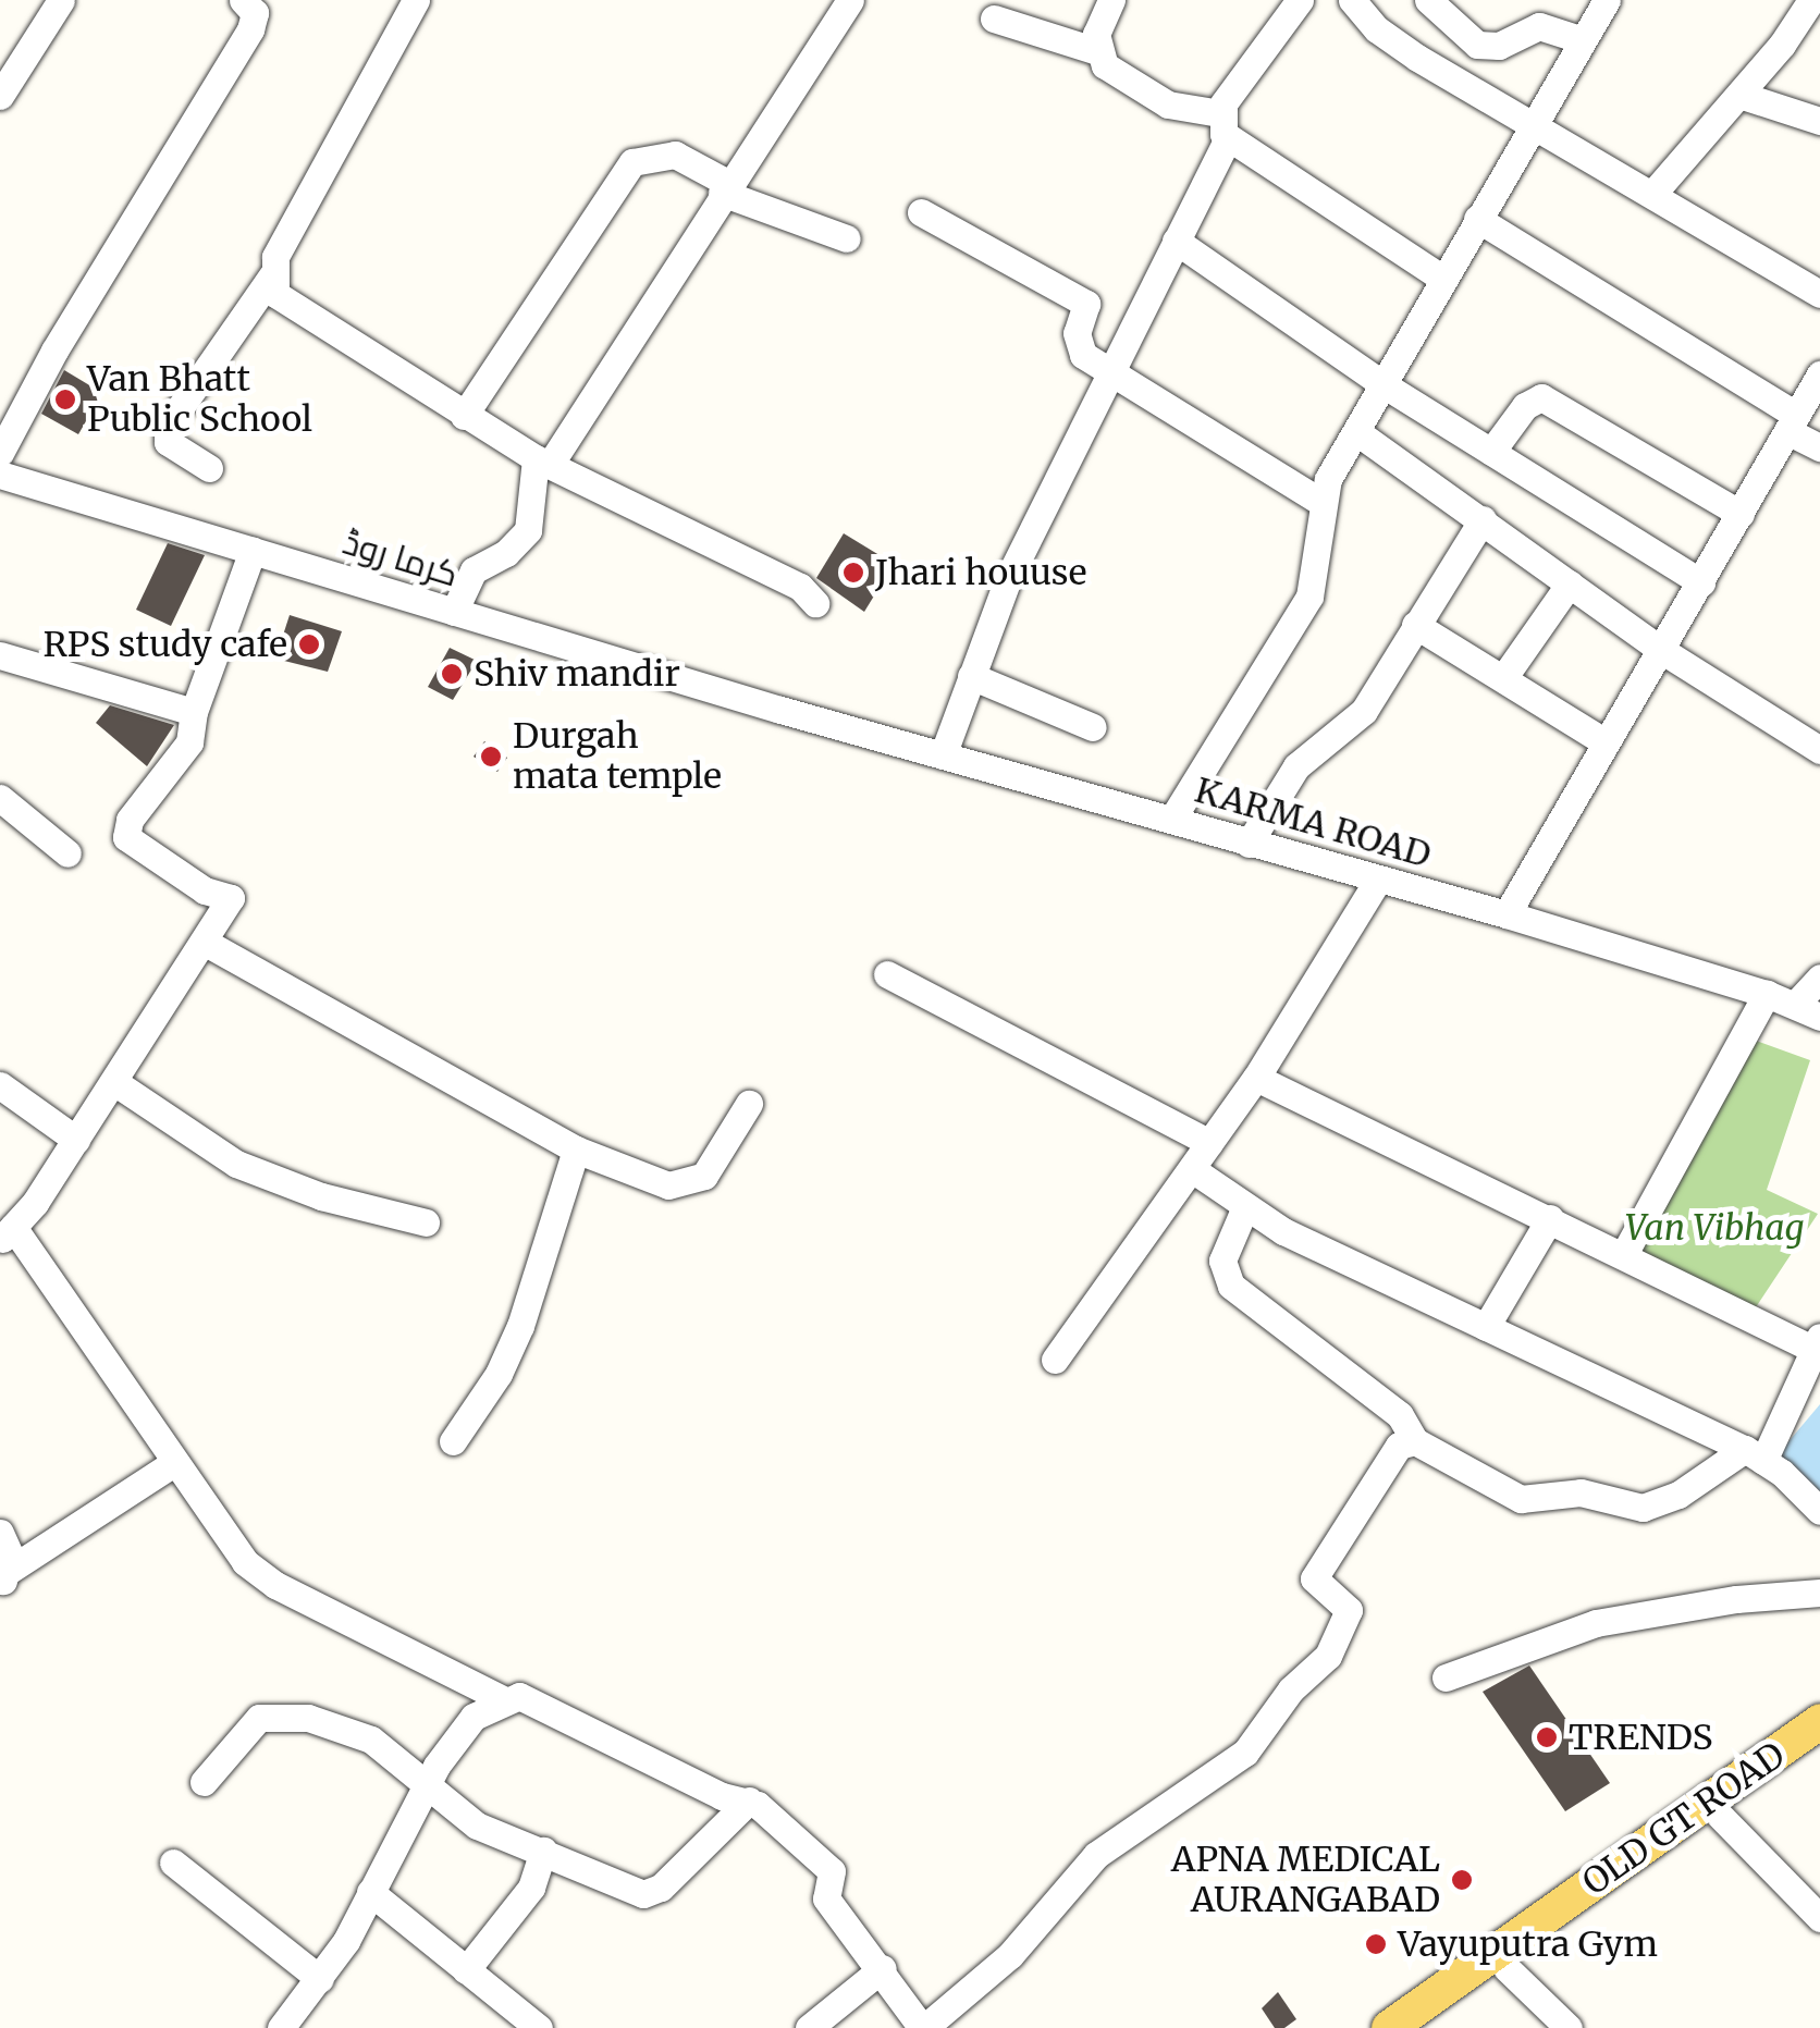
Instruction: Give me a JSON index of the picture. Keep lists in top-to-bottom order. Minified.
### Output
{"streets":{"main road":["OLD GT ROAD"],"street":["کرما روڈ","KARMA ROAD"]},"crossings":[["کرما روڈ","KARMA ROAD"]],"parks":["Van Vibhag"],"places":["Van Bhatt Public School","Jhari houuse","RPS study cafe","Shiv mandir","Durgah mata temple","TRENDS","APNA MEDICAL AURANGABAD","Vayuputra Gym"]}
